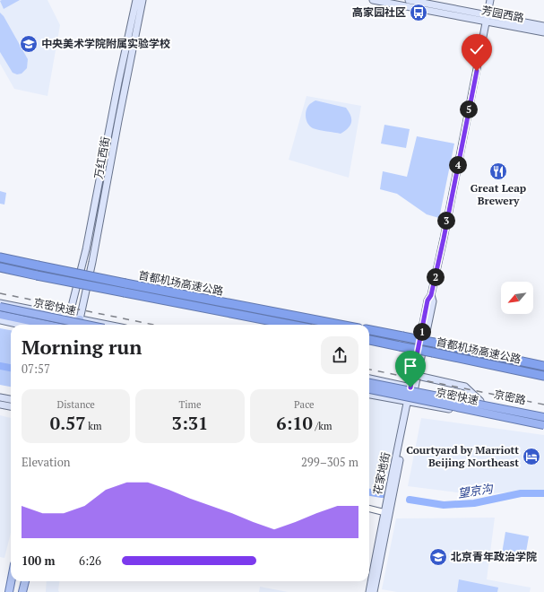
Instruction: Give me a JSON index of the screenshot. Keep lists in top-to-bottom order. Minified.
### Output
{"streets":{"highway":["首都机场高速公路","京密快速"],"main road":["芳园西路","万红西街","京密路","花家地街"]},"crossings":[["京密快速","京密路"]],"water":["望京沟"],"places":{"bus stop":["高家园社区"],"school or university":["中央美术学院附属实验学校","北京青年政治学院"],"restaurant":["Great Leap Brewery"],"hotel":["Courtyard by Marriott Beijing Northeast"]},"north":"bottom left","page":{"pins":["5","4","3","2","1"],"heading":["Morning run","07:57"],"stats":[["Distance","0.57 km"],["Time","3:31"],["Pace","6:10 /km"]],"chart":["Elevation","299–305 m"],"list":[{"name":"100 m","note":"6:26"}]}}
